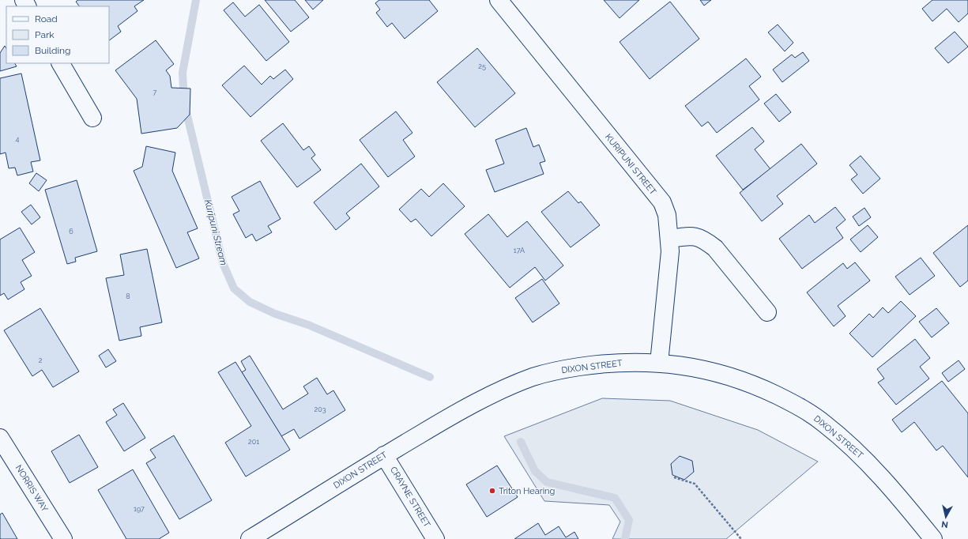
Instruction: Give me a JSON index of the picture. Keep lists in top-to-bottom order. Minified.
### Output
{"streets":{"main road":["KURIPUNI STREET","DIXON STREET","NORRIS WAY","CRAYNE STREET"]},"crossings":[["KURIPUNI STREET","DIXON STREET"],["DIXON STREET","CRAYNE STREET"]],"water":["Kurīpuni Stream"],"places":["Triton Hearing"],"house_numbers":["25","7","4","6","17A","8","2","203","201","197"],"legend":["Road","Park","Building"],"north":"bottom"}
